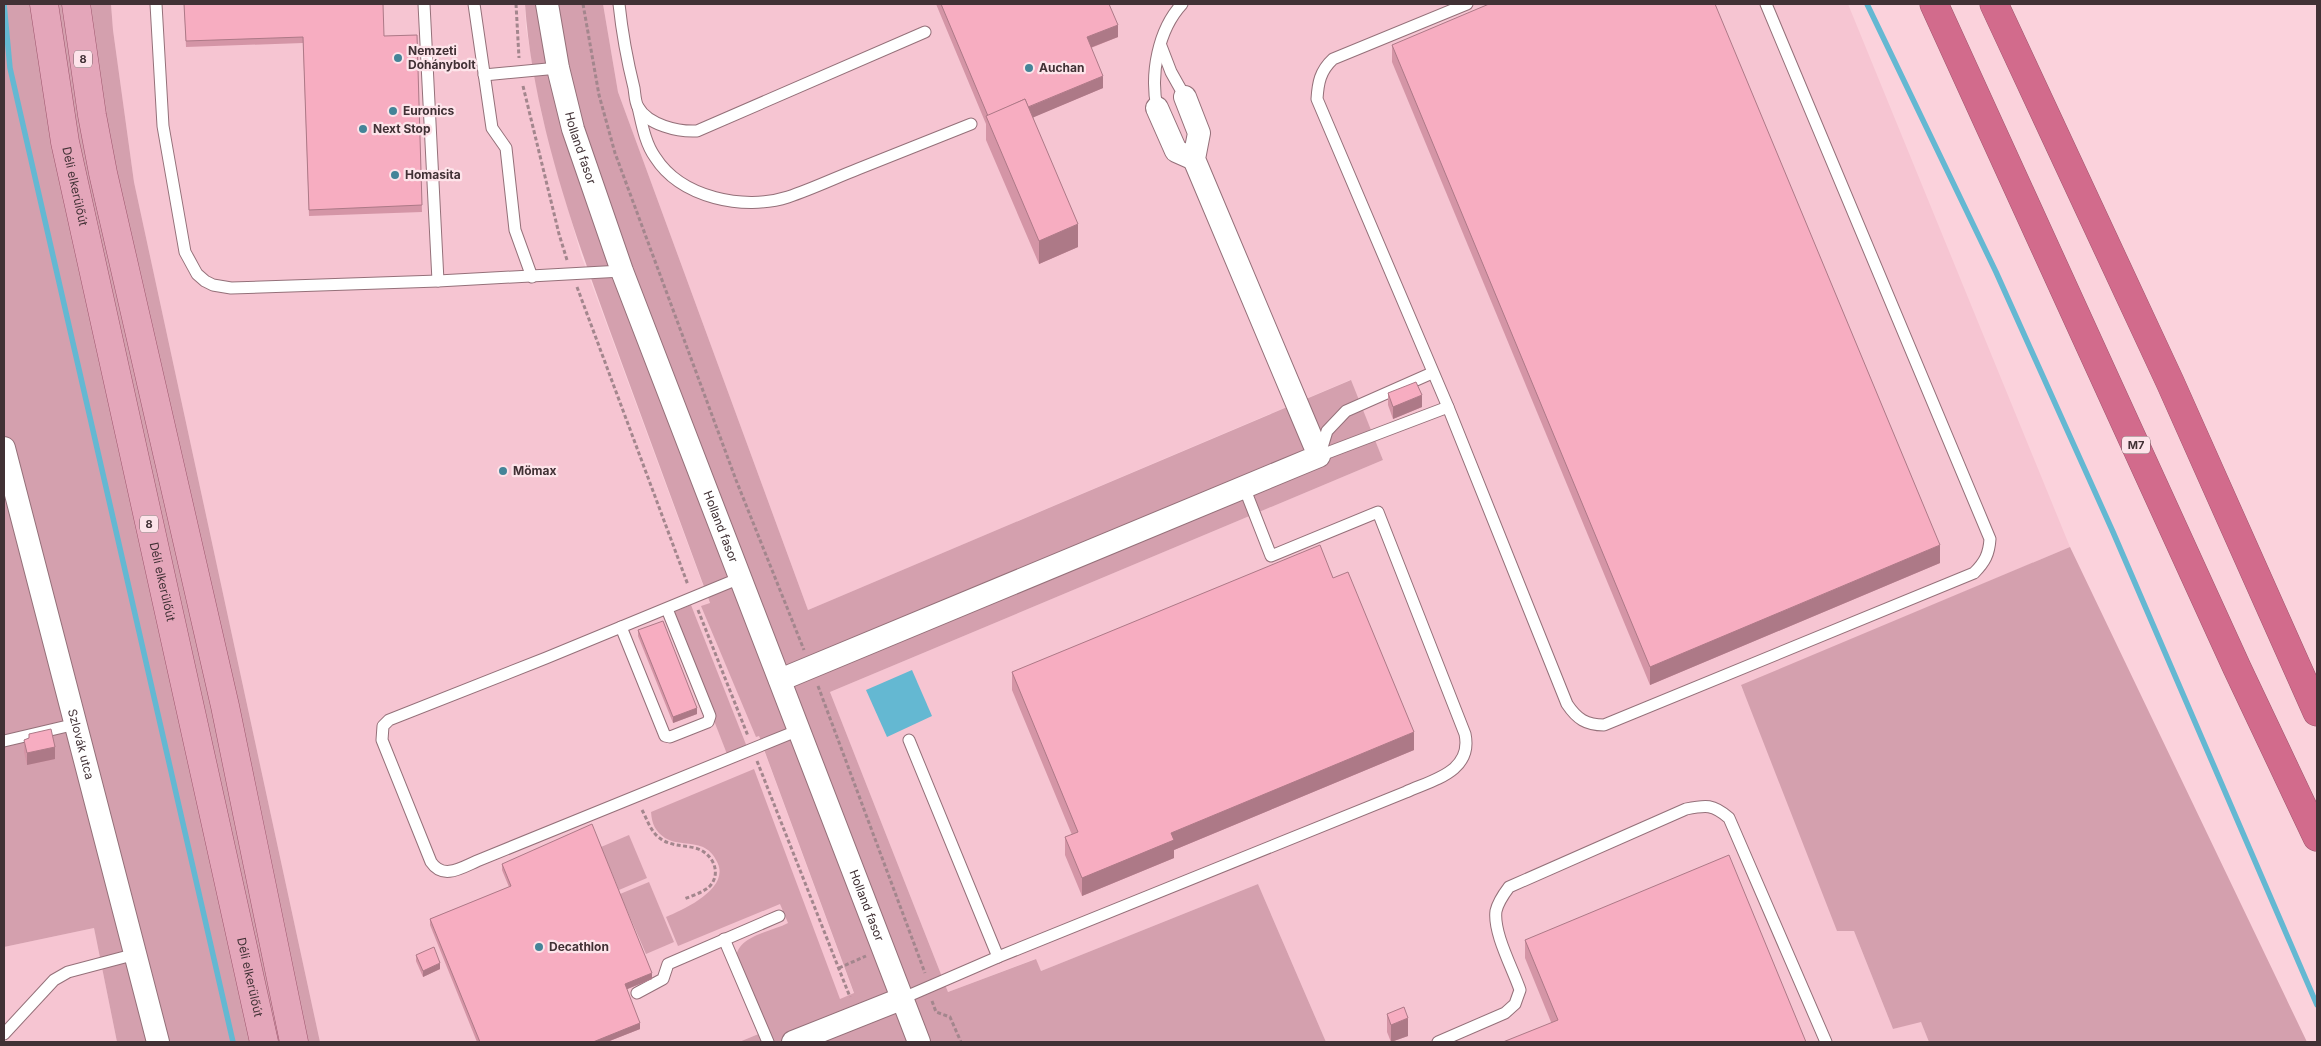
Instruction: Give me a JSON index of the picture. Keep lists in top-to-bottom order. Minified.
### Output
{"streets":{"highway":["M7"],"main road":["8","Déli elkerülőút"],"street":["Holland fasor","Szlovák utca"]},"places":["Nemzeti Dohánybolt","Auchan","Euronics","Next Stop","Homasita","Mömax","Decathlon"]}
